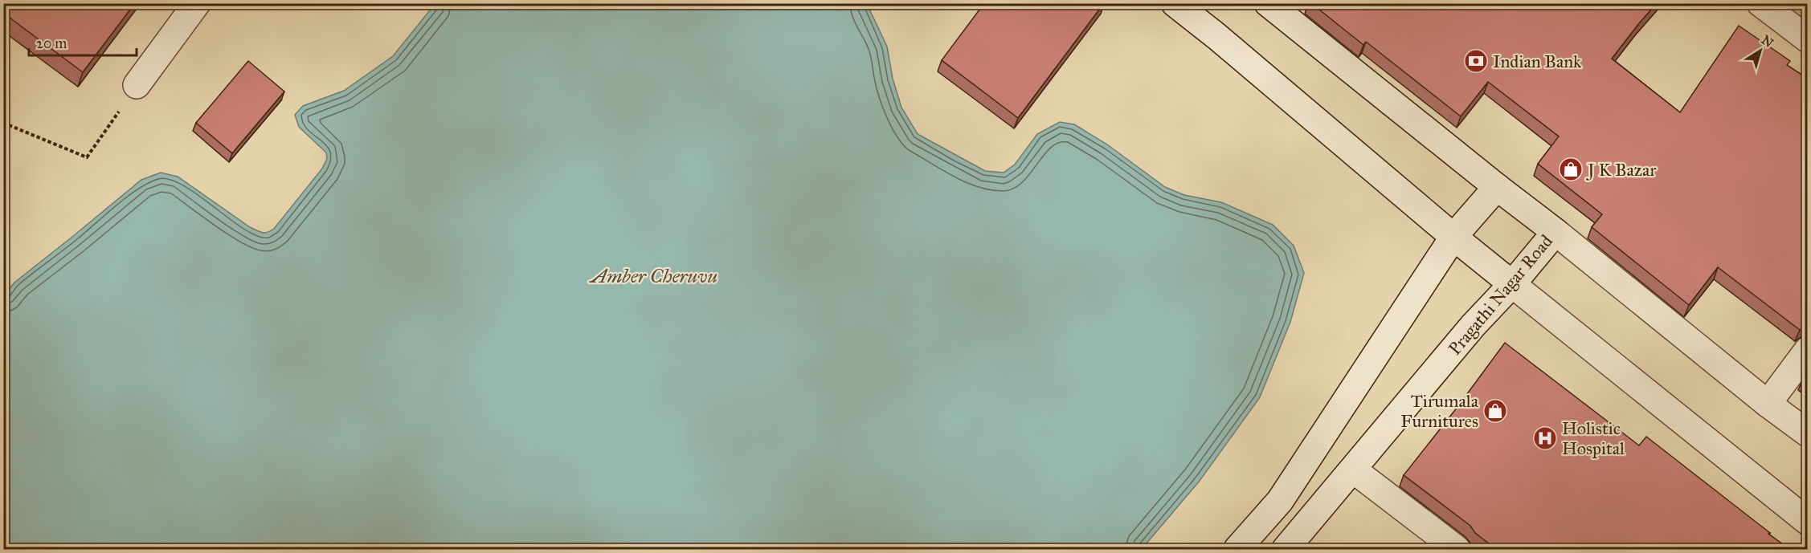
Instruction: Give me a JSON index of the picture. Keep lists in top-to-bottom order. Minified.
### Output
{"streets":{"main road":["Pragathi Nagar Road"]},"water":["Amber Cheruvu"],"places":{"bank":["Indian Bank"],"shop":["J K Bazar","Tirumala Furnitures"],"hospital":["Holistic Hospital"]},"scale_bar":"20 m","north":"top right"}
